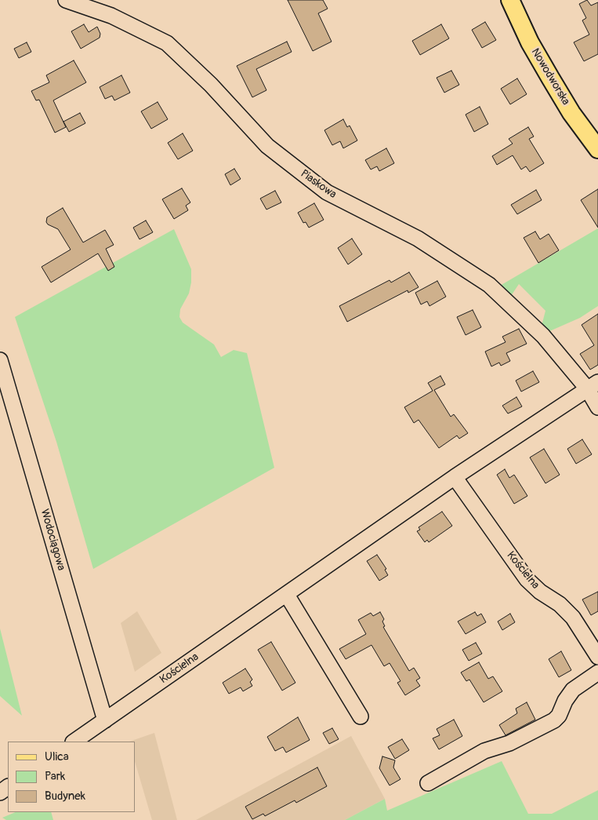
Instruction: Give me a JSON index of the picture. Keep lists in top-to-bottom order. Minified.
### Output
{"streets":{"main road":["Nowodworska"],"street":["Piaskowa","Wodociągowa","Kościelna"]},"crossings":[["Piaskowa","Kościelna"],["Wodociągowa","Kościelna"]],"legend":["Ulica","Park","Budynek"]}
